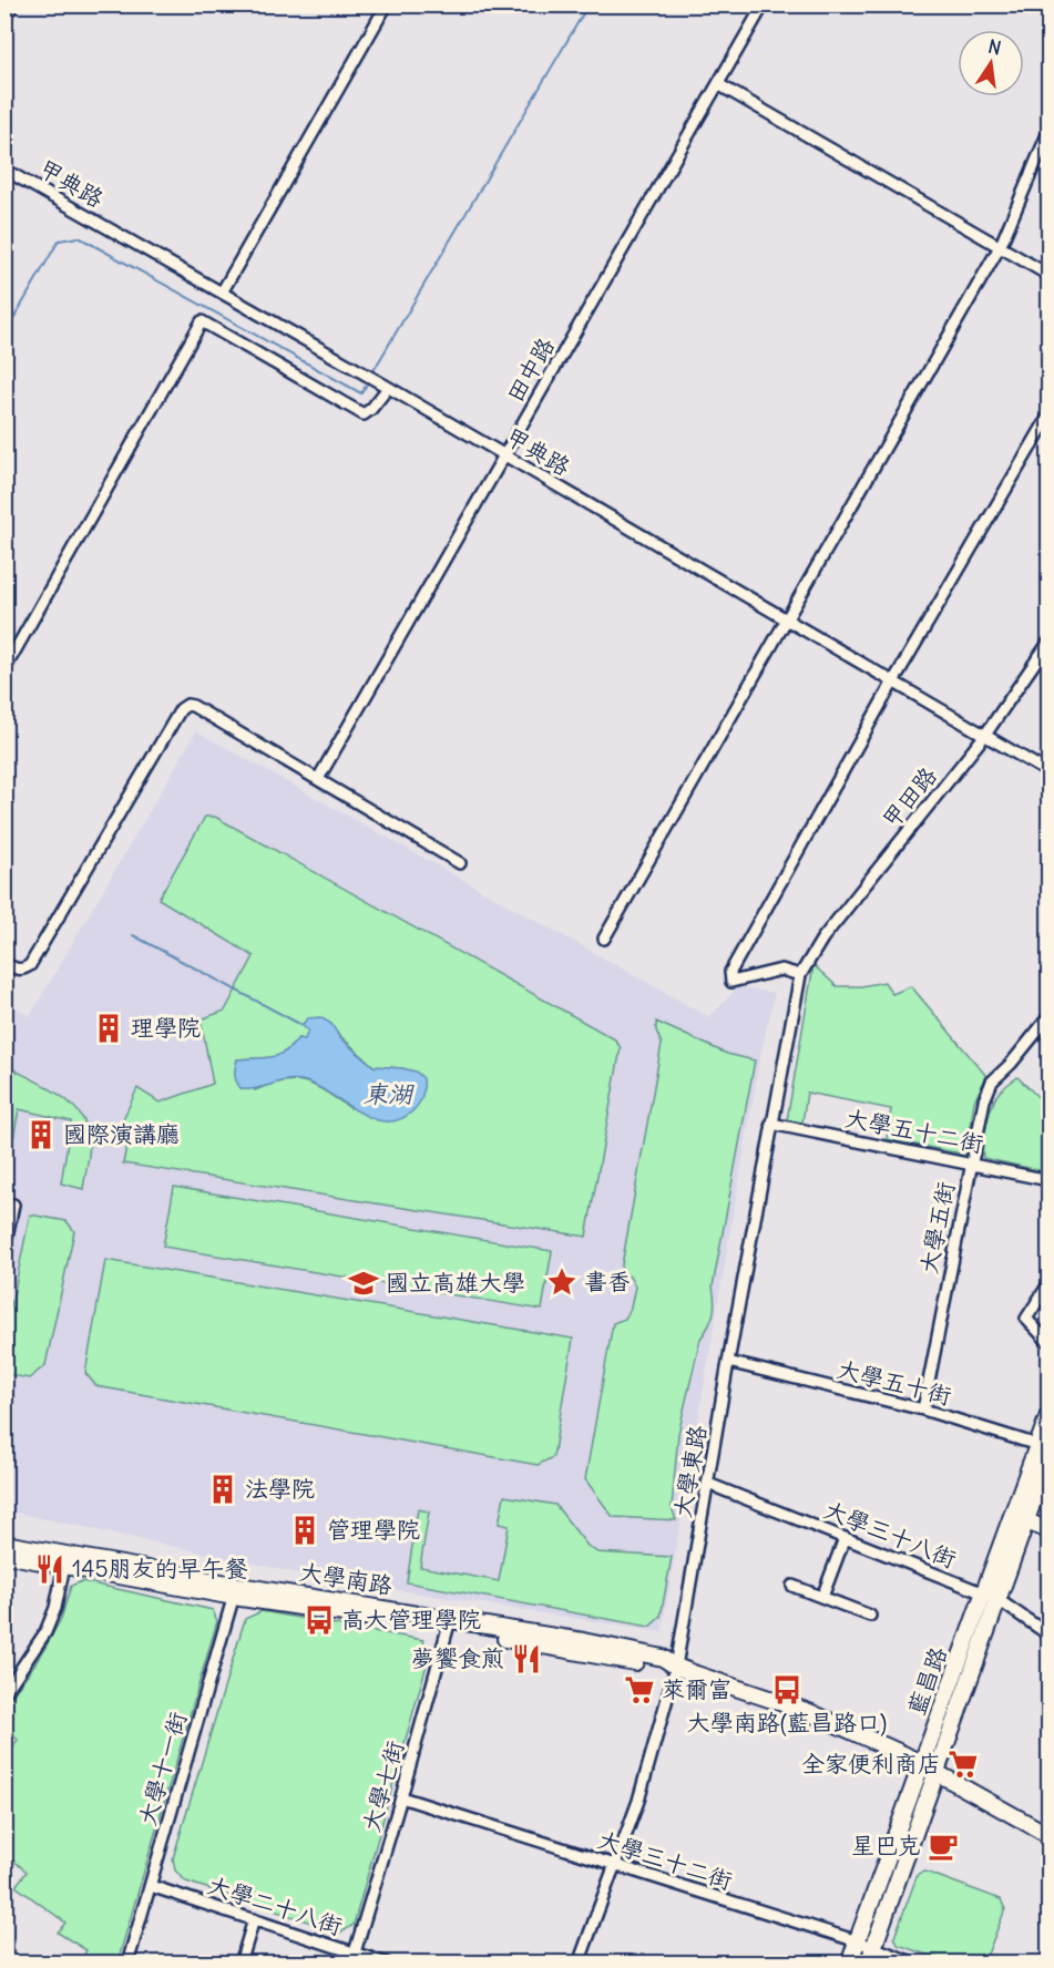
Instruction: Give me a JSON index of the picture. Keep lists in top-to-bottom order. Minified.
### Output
{"streets":{"street":["甲典路","田中路","甲田路","大學五十二街","大學五街","大學五十街","大學東路","大學三十八街","大學南路","藍昌路","大學十一街","大學七街","大學三十二街","大學二十八街"]},"crossings":[["甲典路","田中路"],["甲典路","甲田路"],["甲田路","大學東路"],["大學五十二街","大學五街"],["大學五十二街","大學東路"],["大學五街","大學五十街"],["大學五十街","大學東路"],["大學五十街","藍昌路"],["大學東路","大學三十八街"],["大學東路","大學南路"],["大學東路","大學三十二街"],["大學三十八街","藍昌路"],["大學南路","藍昌路"],["大學南路","大學十一街"],["大學南路","大學七街"],["藍昌路","大學三十二街"],["大學十一街","大學二十八街"],["大學七街","大學三十二街"],["大學七街","大學二十八街"]],"water":["東湖"],"places":{"building":["理學院","國際演講廳","法學院","管理學院"],"place":["書香"],"school or university":["國立高雄大學"],"restaurant":["145朋友的早午餐","夢饗食煎"],"bus stop":["高大管理學院","大學南路(藍昌路口)"],"supermarket":["萊爾富","全家便利商店"],"cafe":["星巴克"]},"north":"top"}
